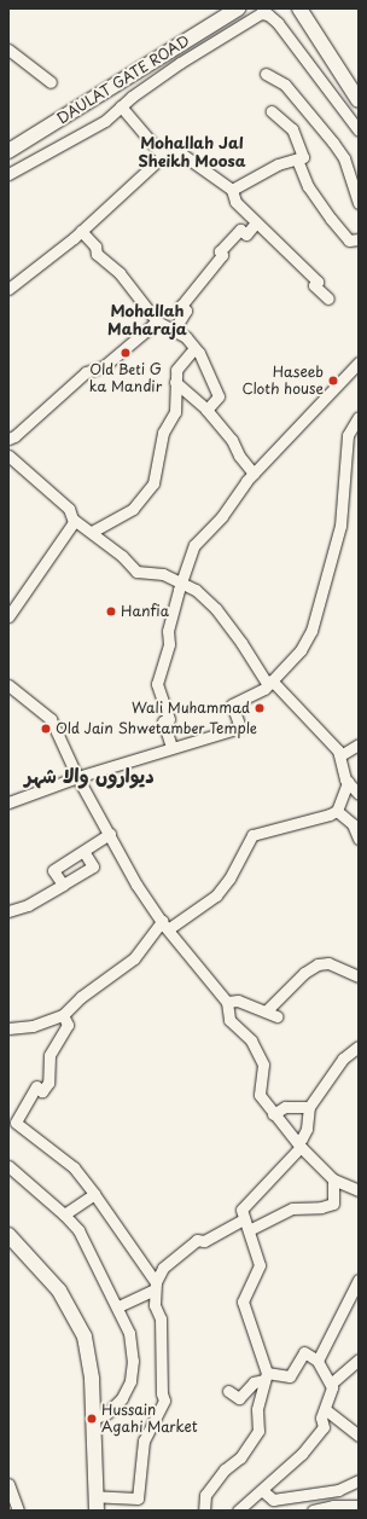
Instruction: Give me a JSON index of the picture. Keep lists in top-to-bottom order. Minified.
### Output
{"streets":{"main road":["DAULAT GATE ROAD"]},"districts":["Mohallah Jal Sheikh Moosa","Mohallah Maharaja","دیواروں والا شہر"],"places":["Old Beti G ka Mandir","Haseeb Cloth house","Hanfia","Wali Muhammad","Old Jain Shwetamber Temple","Hussain Agahi Market"]}
